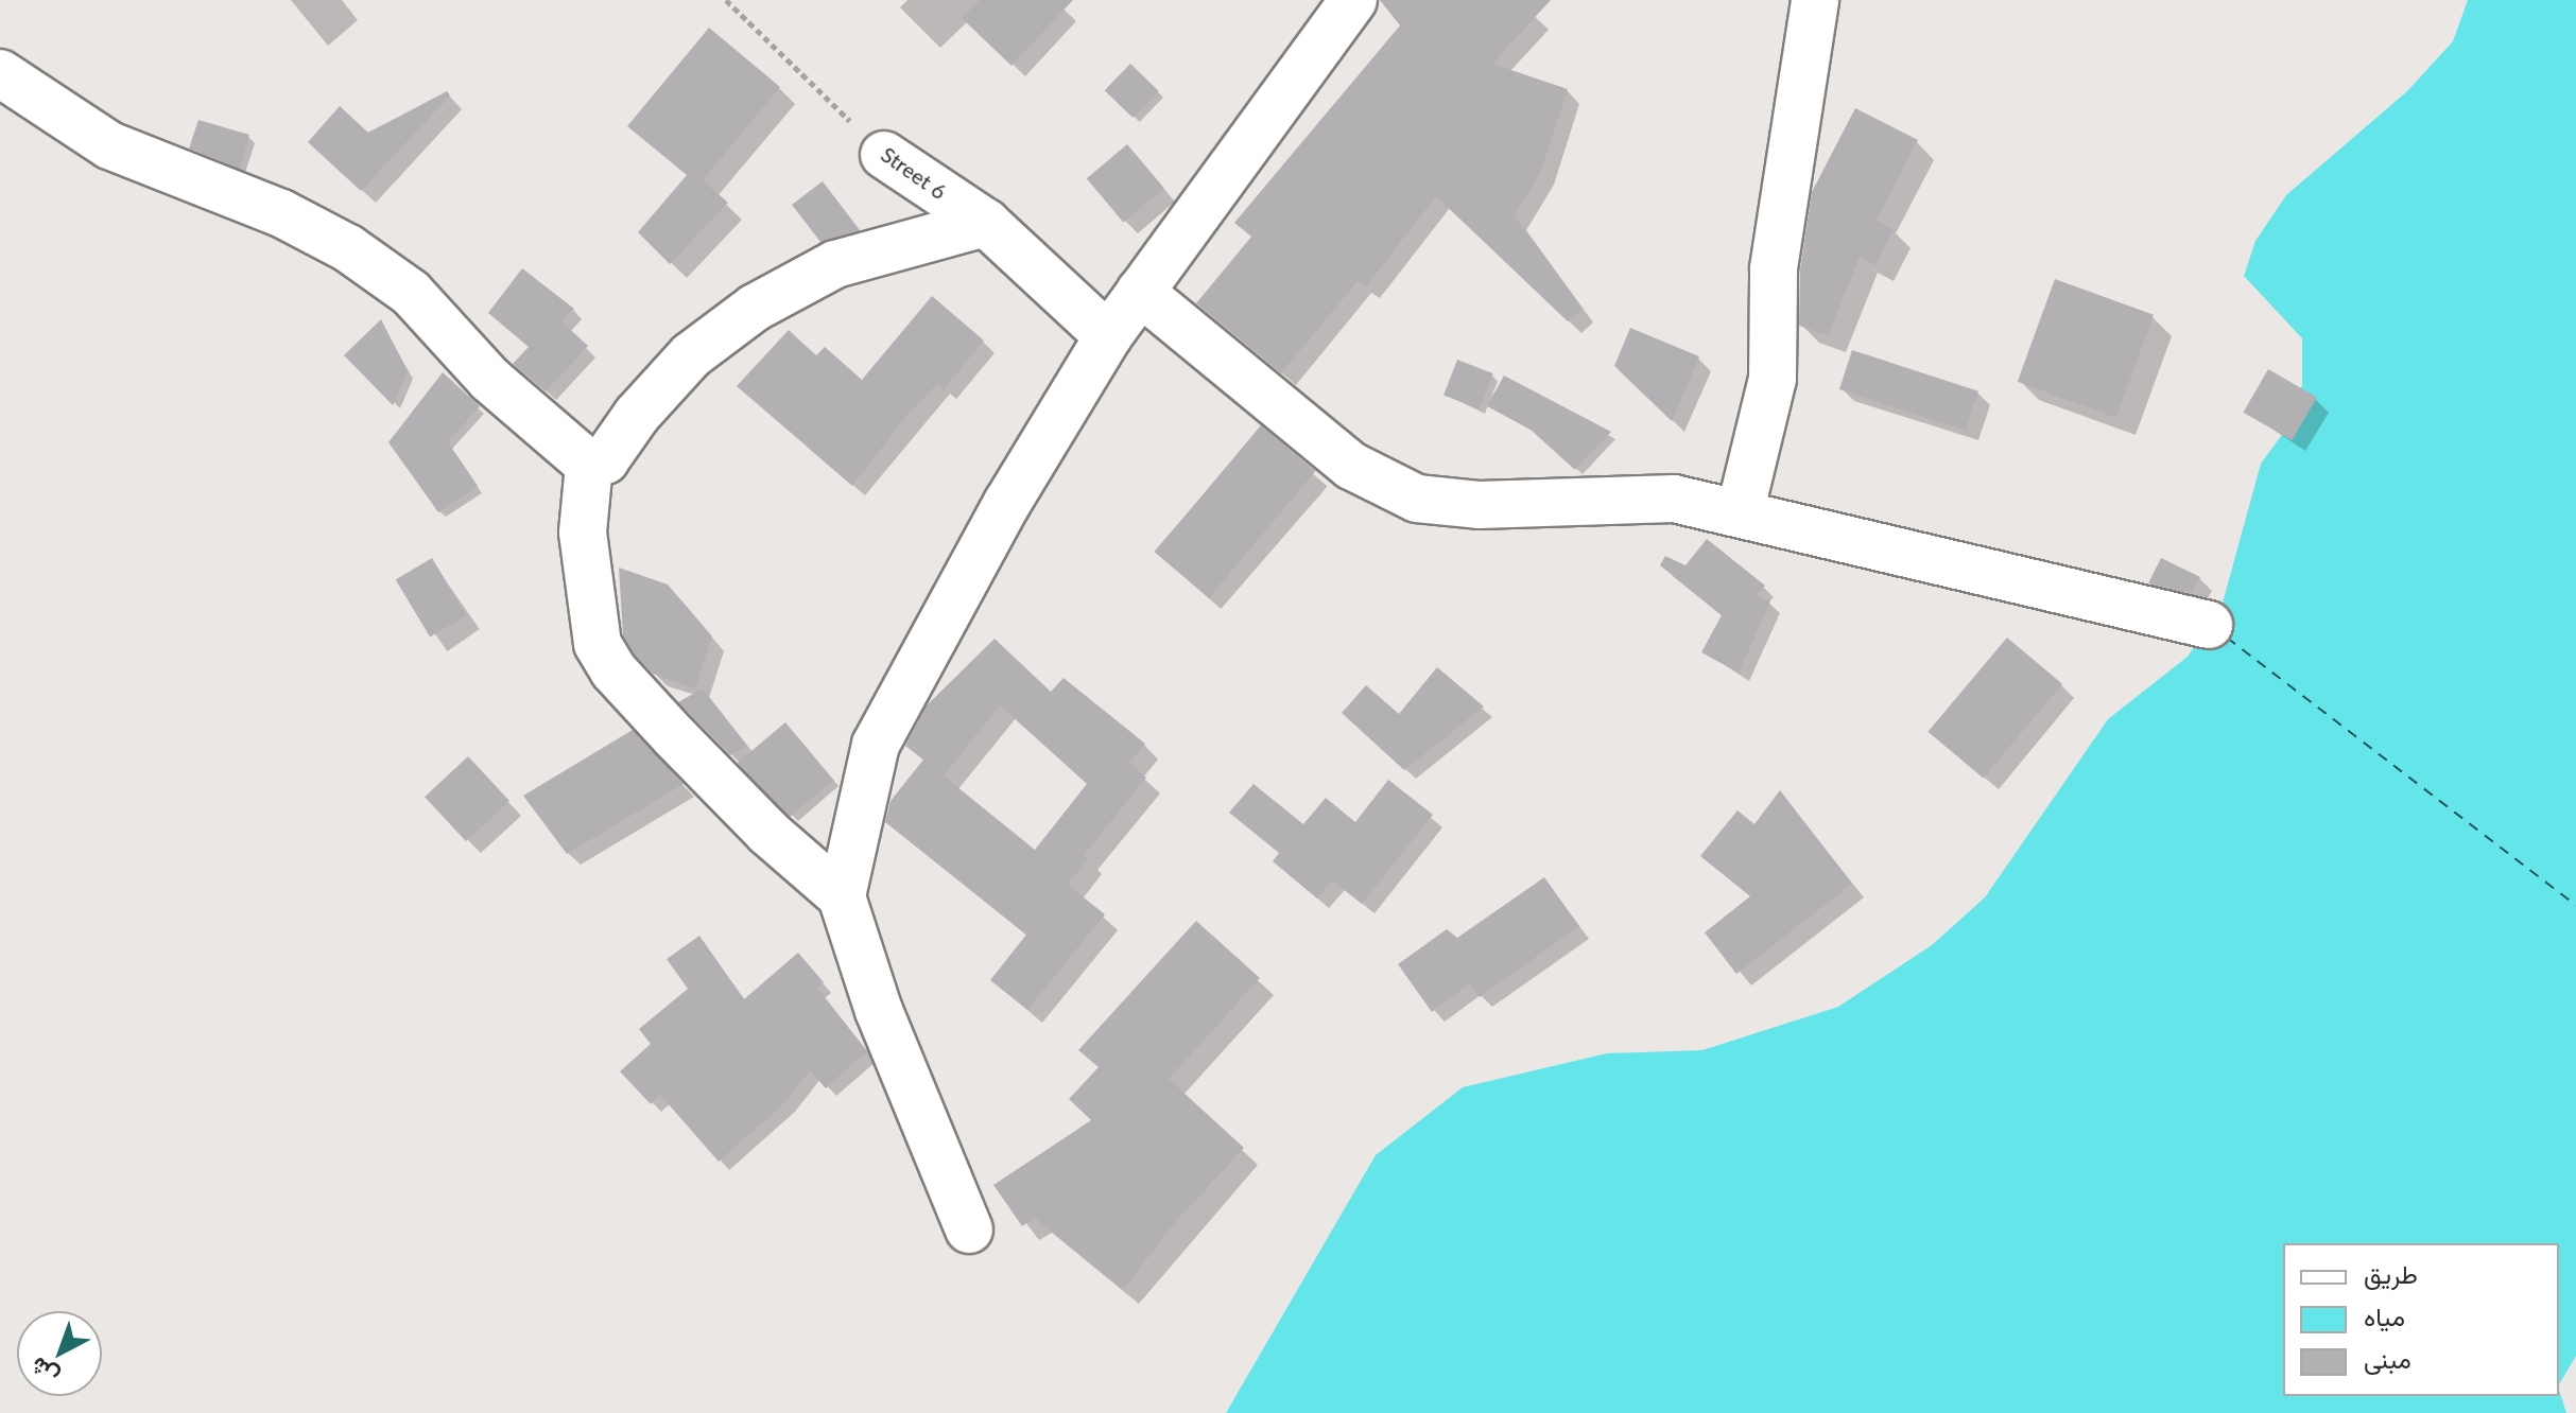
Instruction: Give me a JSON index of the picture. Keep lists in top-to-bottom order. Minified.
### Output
{"streets":{"street":["Street 6"]},"legend":["طريق","مياه","مبنى"],"north":"bottom left"}
